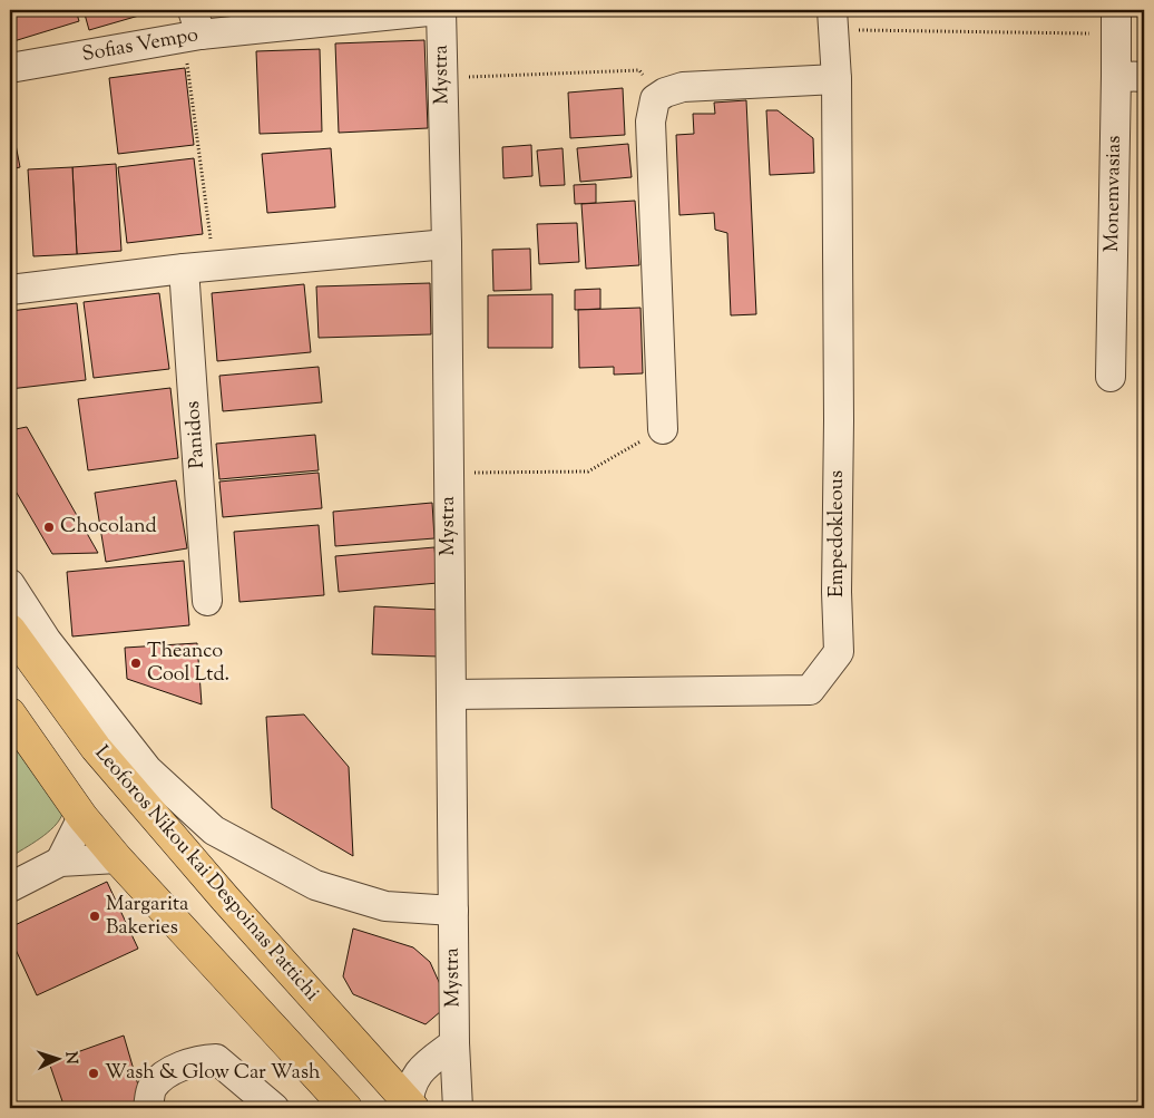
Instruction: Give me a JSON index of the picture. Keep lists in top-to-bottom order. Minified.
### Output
{"streets":{"main road":["Leoforos Nikou kai Despoinas Pattichi"],"street":["Sofias Vempo","Mystra","Monemvasias","Panidos","Empedokleous"]},"crossings":[["Sofias Vempo","Mystra"],["Mystra","Empedokleous"]],"places":["Chocoland","Theanco Cool Ltd.","Margarita Bakeries","Wash & Glow Car Wash"],"north":"right"}
